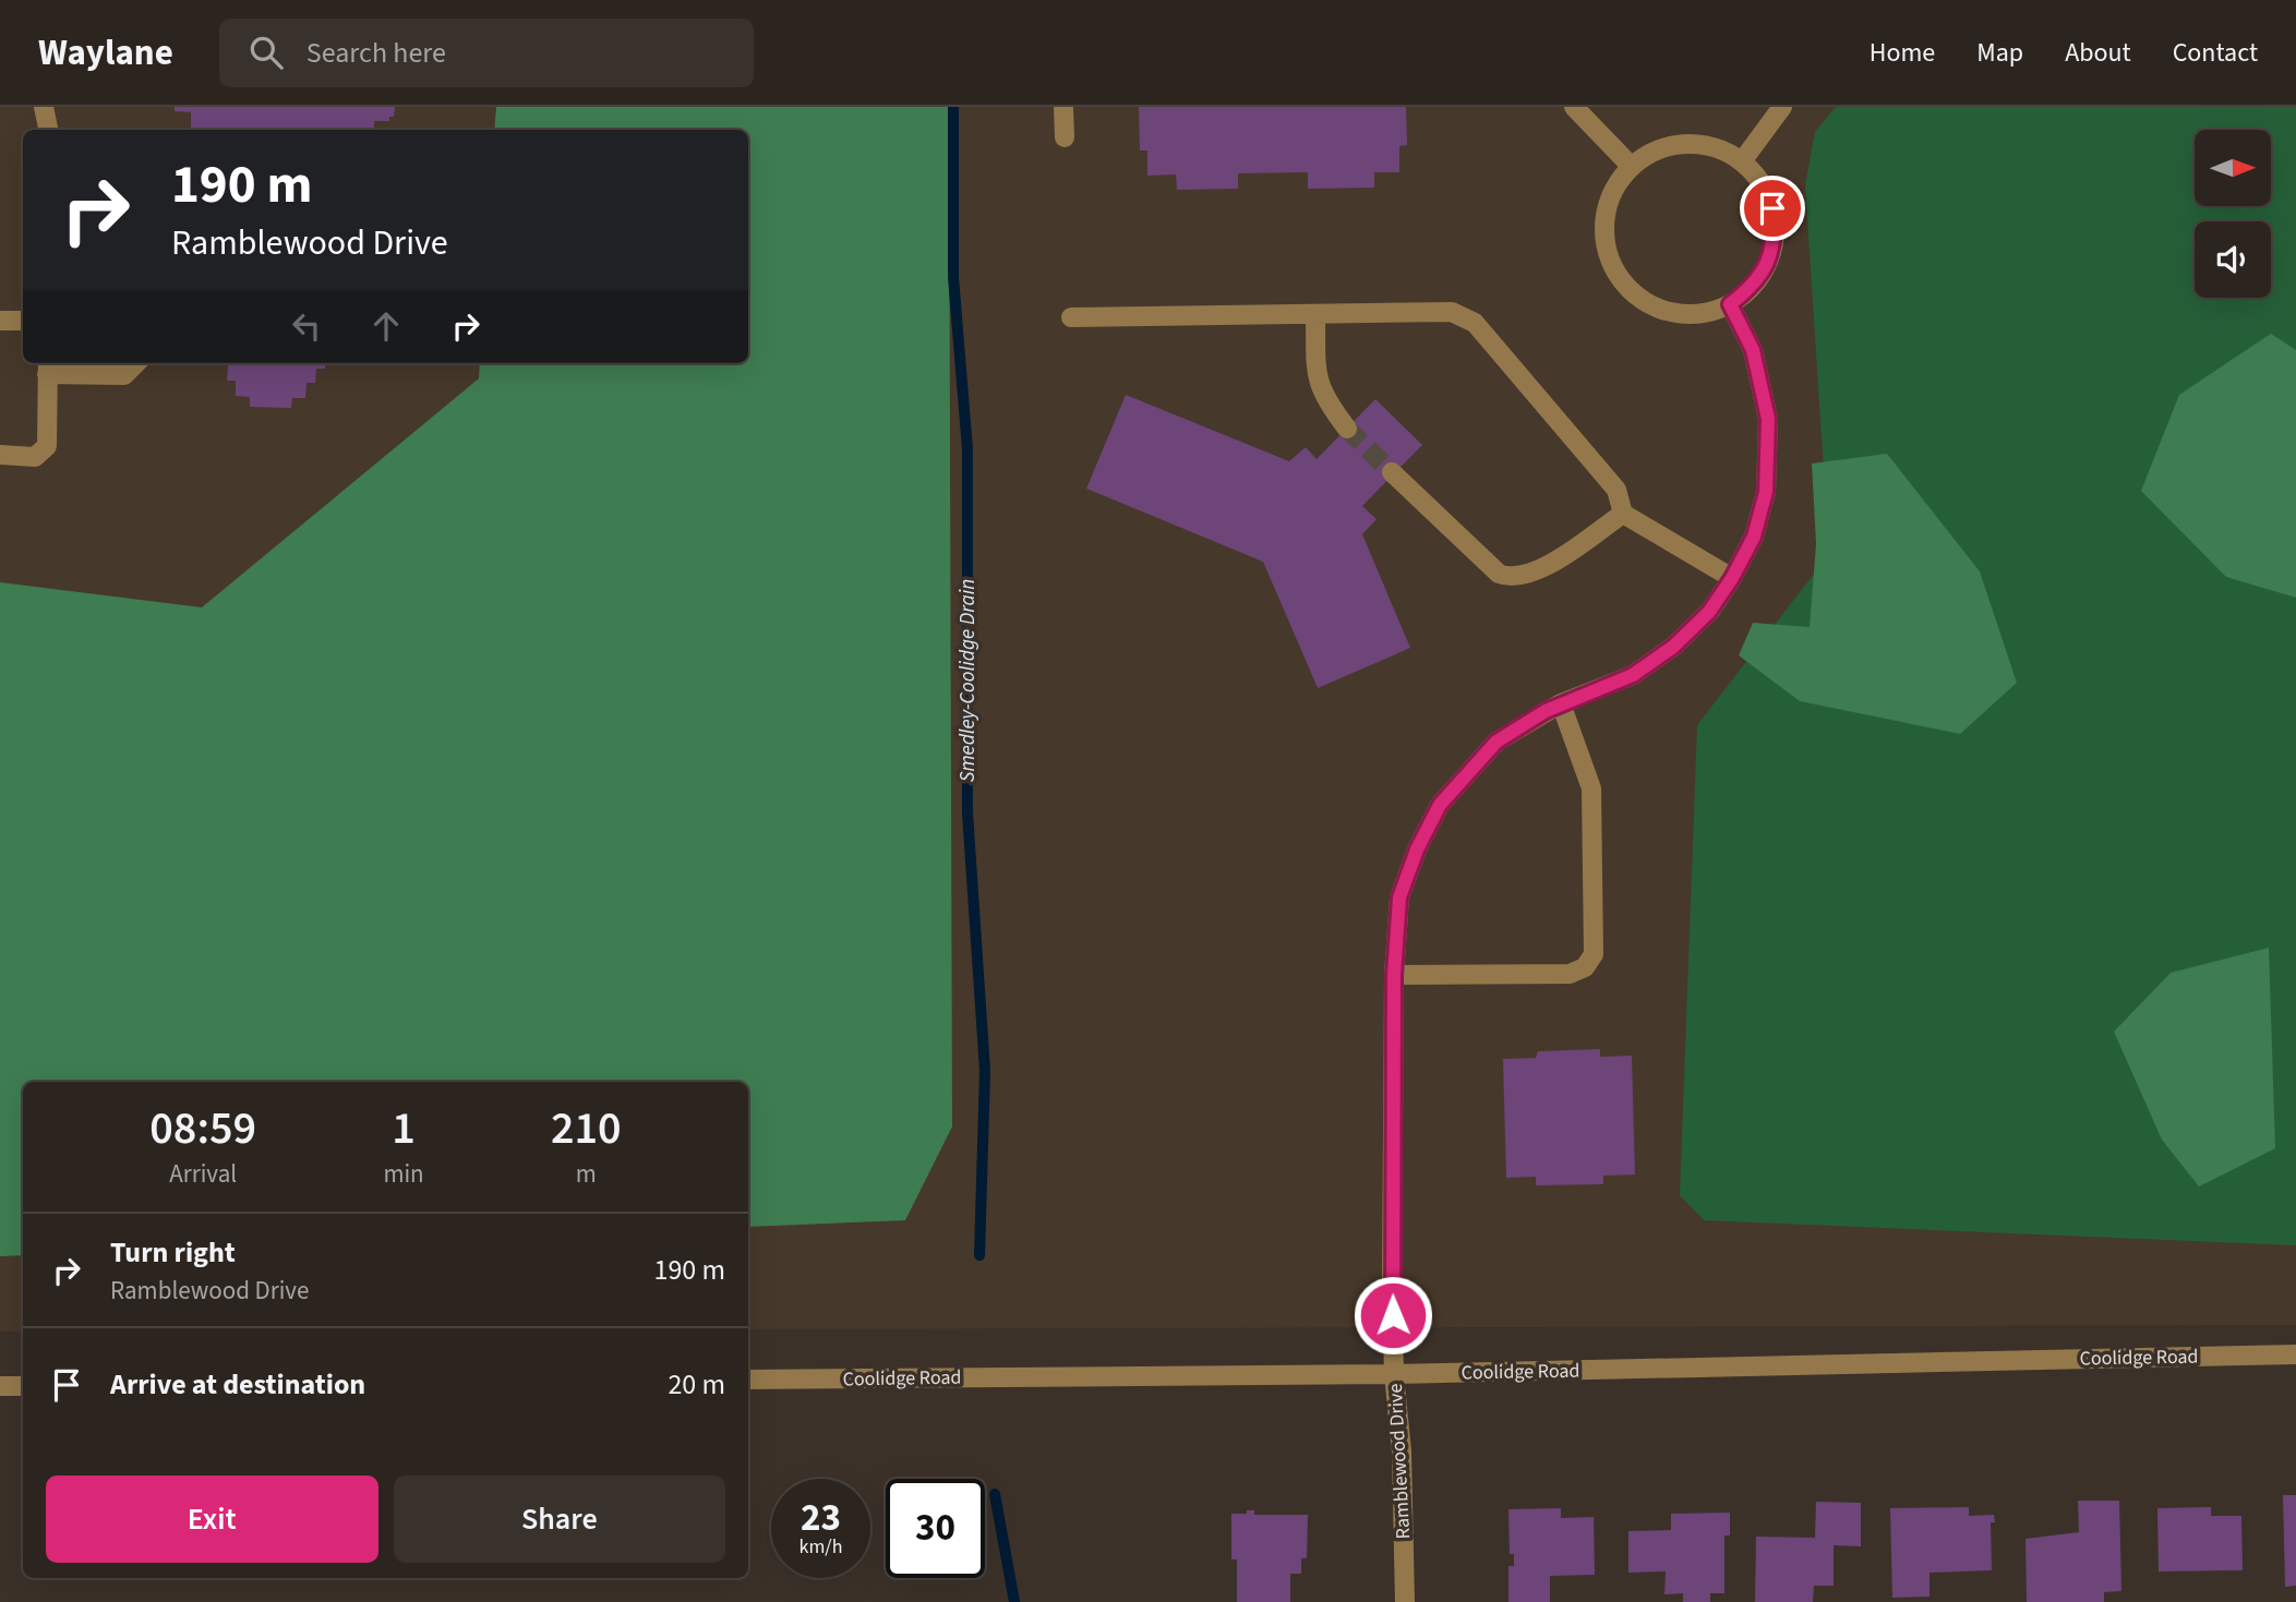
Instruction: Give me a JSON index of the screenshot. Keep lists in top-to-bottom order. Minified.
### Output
{"streets":{"street":["Coolidge Road","Ramblewood Drive"]},"crossings":[["Coolidge Road","Ramblewood Drive"]],"water":["Smedley-Coolidge Drain"],"north":"right","page":{"header":"Waylane","search":"Search here","nav":["Home","Map","About","Contact"],"turn":["190 m","Ramblewood Drive"],"eta":["08:59","Arrival","1","min","210","m"],"list":[{"name":"Turn right","note":"Ramblewood Drive","value":"190 m"},{"name":"Arrive at destination","value":"20 m"}],"buttons":["Exit","Share"],"speed":"23 km/h","limit":"30"}}
